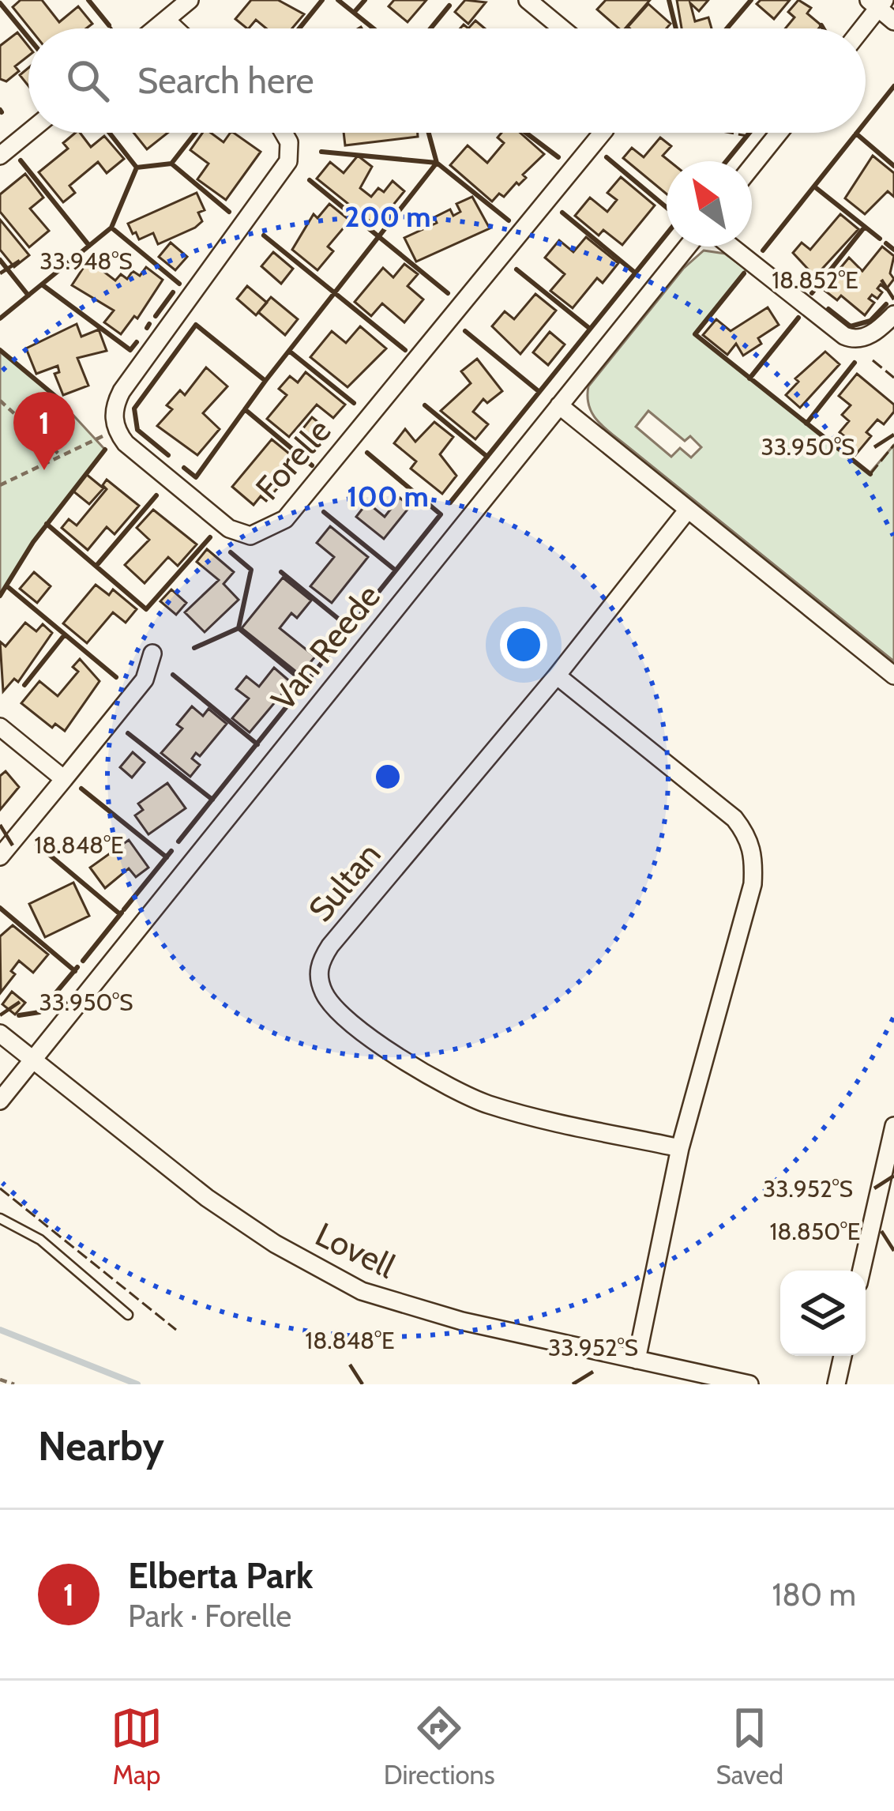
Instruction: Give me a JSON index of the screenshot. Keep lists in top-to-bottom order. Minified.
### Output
{"streets":{"street":["Forelle","Van Reede","Sultan","Lovell"]},"crossings":[["Van Reede","Lovell"]],"north":"top left","page":{"search":"Search here","pins":"1","heading":"Nearby","list":[{"mark":"1","name":"Elberta Park","note":"Park · Forelle","value":"180 m"}],"nav":["Map","Directions","Saved"]},"coordinates":["33.948°S","18.852°E","33.950°S","18.848°E","33.952°S","18.850°E"],"rings":["200 m","100 m"]}
